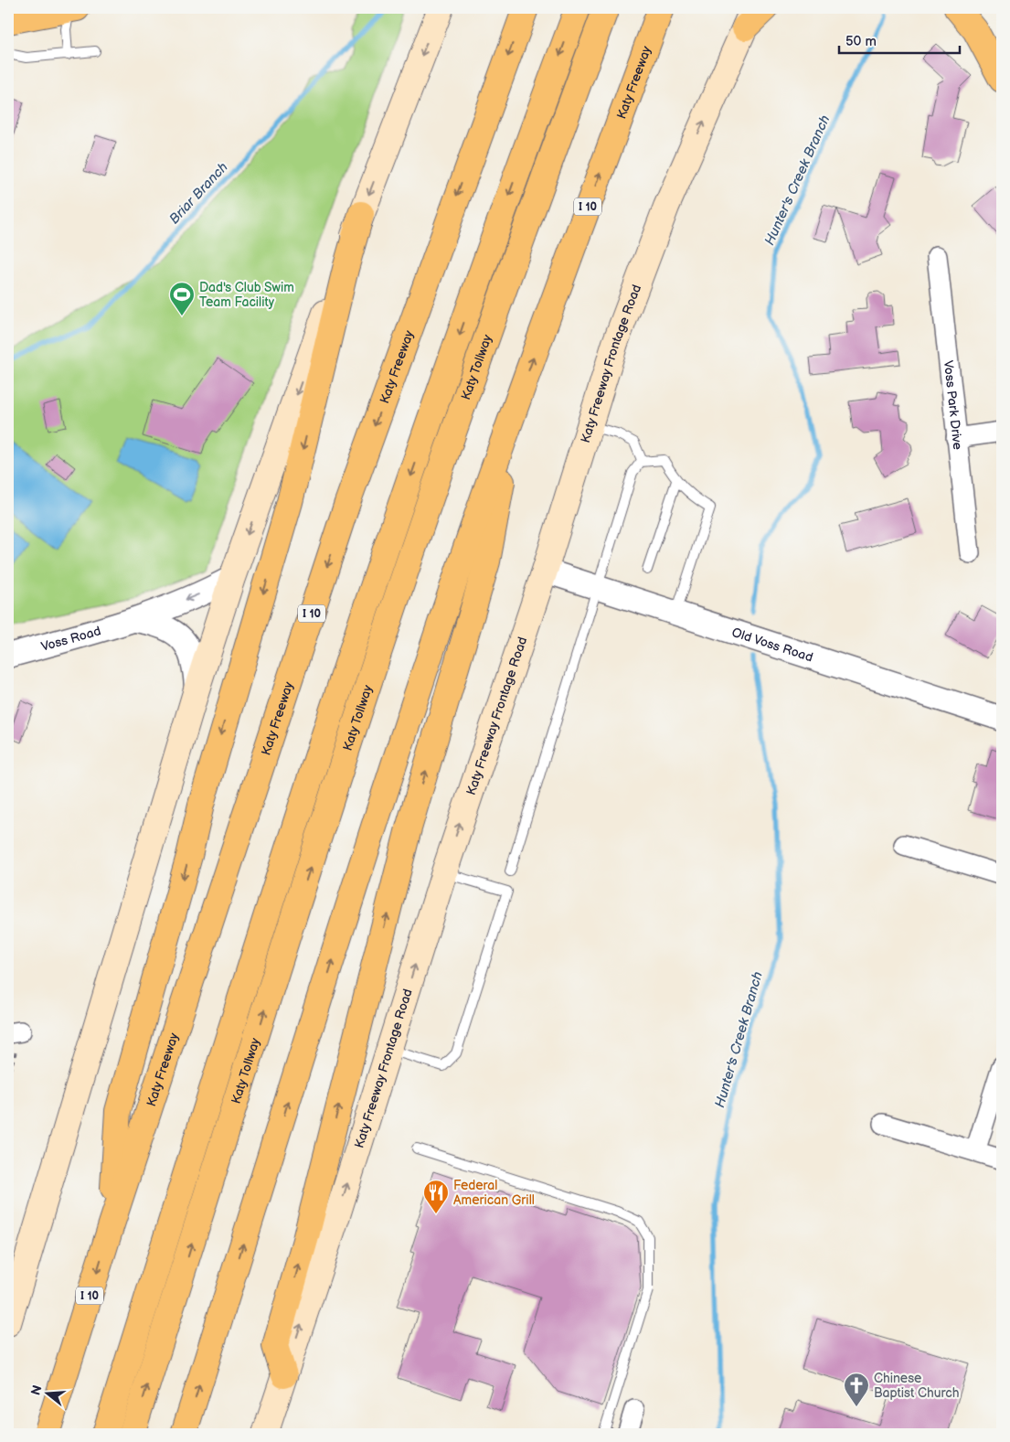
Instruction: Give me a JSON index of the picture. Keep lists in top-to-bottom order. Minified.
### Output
{"streets":{"main road":["Katy Freeway","I 10","Katy Freeway Frontage Road","Katy Tollway"],"street":["Voss Park Drive","Voss Road","Old Voss Road"]},"crossings":[["Katy Freeway Frontage Road","Old Voss Road"]],"water":["Hunter's Creek Branch","Briar Branch"],"places":{"sports":["Dad's Club Swim Team Facility"],"restaurant":["Federal American Grill"],"church":["Chinese Baptist Church"]},"scale_bar":"50 m","north":"left"}
